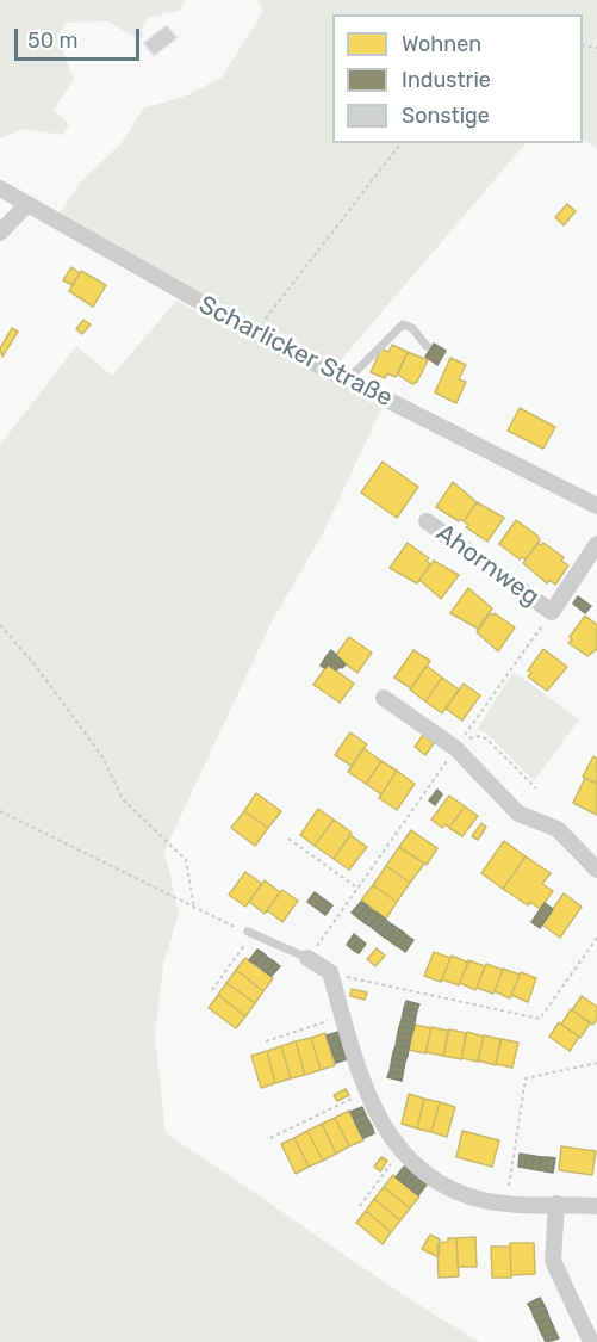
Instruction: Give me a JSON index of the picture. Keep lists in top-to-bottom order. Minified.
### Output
{"streets":{"street":["Scharlicker Straße","Ahornweg"]},"legend":["Wohnen","Industrie","Sonstige"],"scale_bar":"50 m"}
